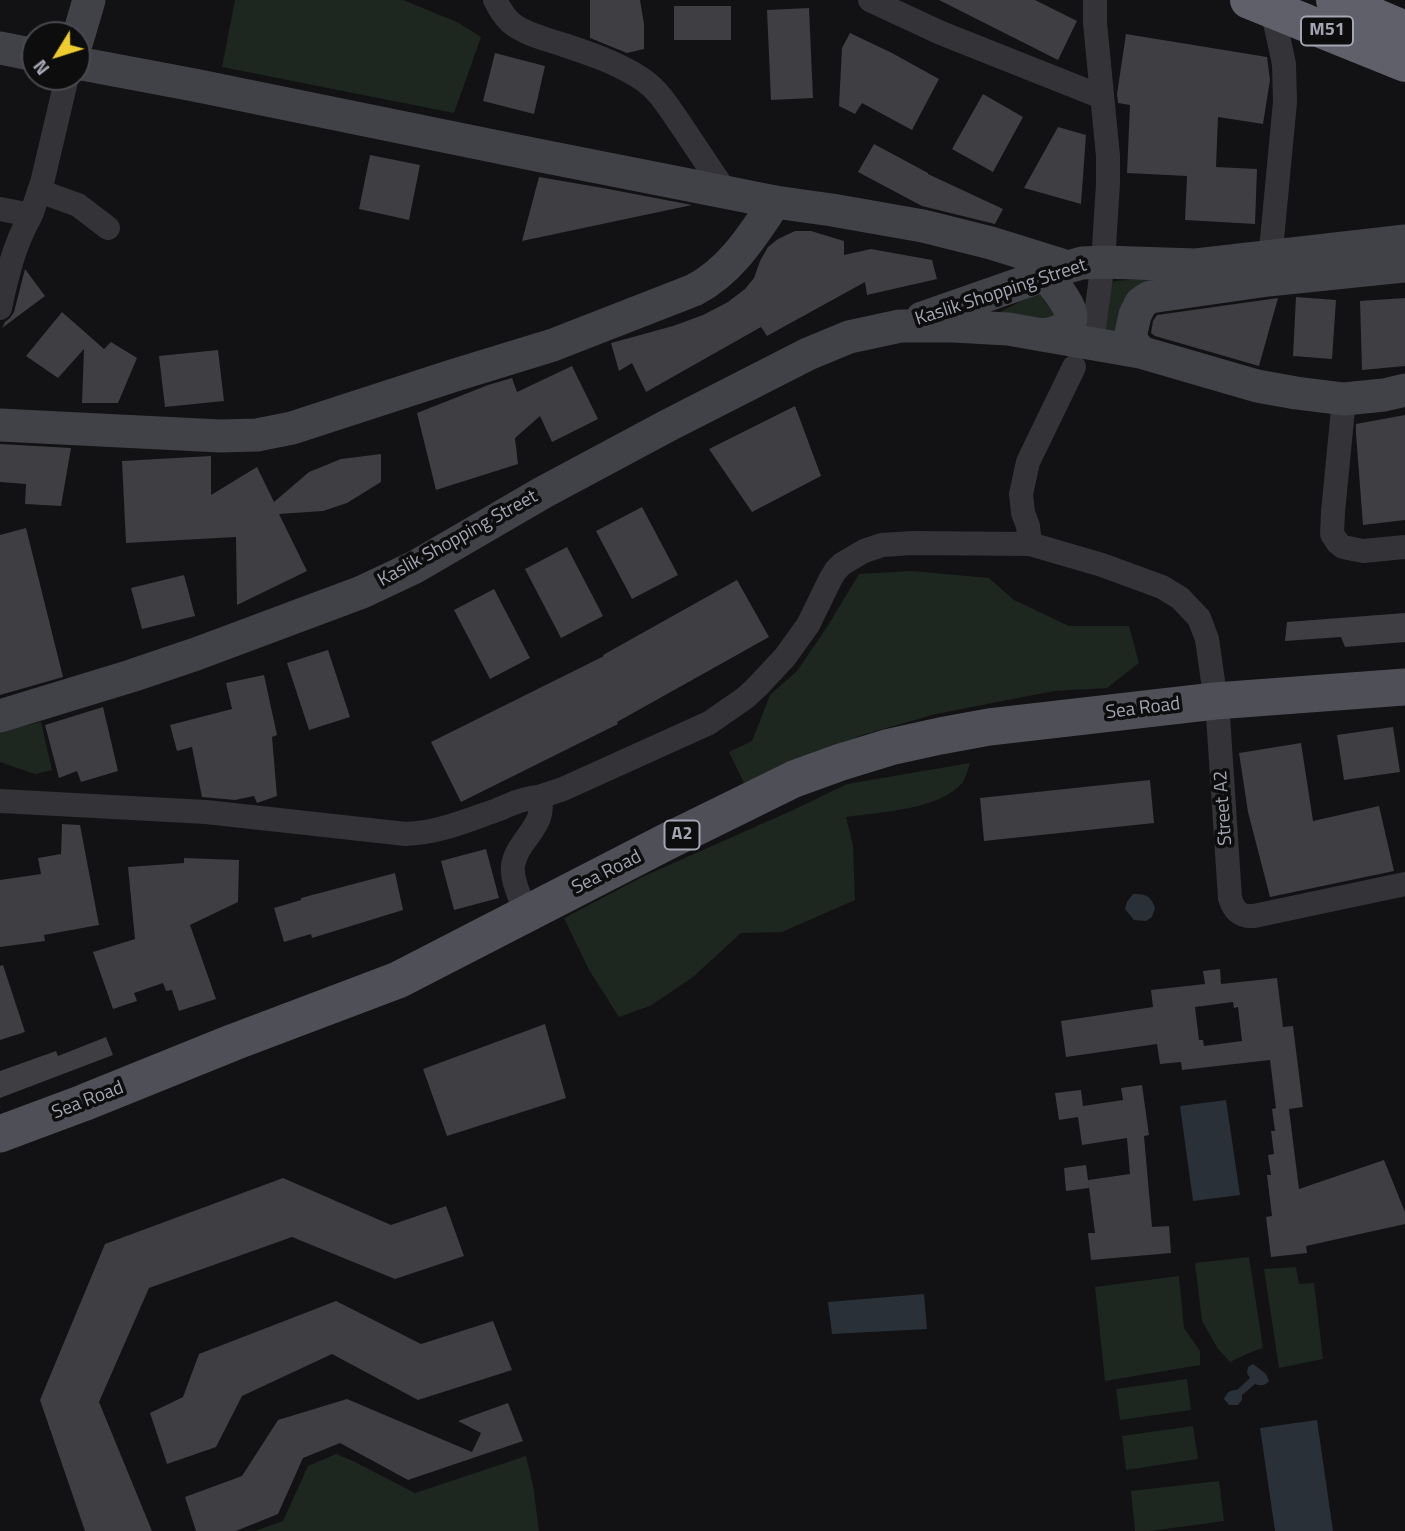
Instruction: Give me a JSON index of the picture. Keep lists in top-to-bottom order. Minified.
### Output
{"streets":{"highway":["M51"],"main road":["Kaslik Shopping Street","Sea Road","A2"],"street":["Street A2"]},"crossings":[["Sea Road","Street A2"]],"north":"bottom left"}
